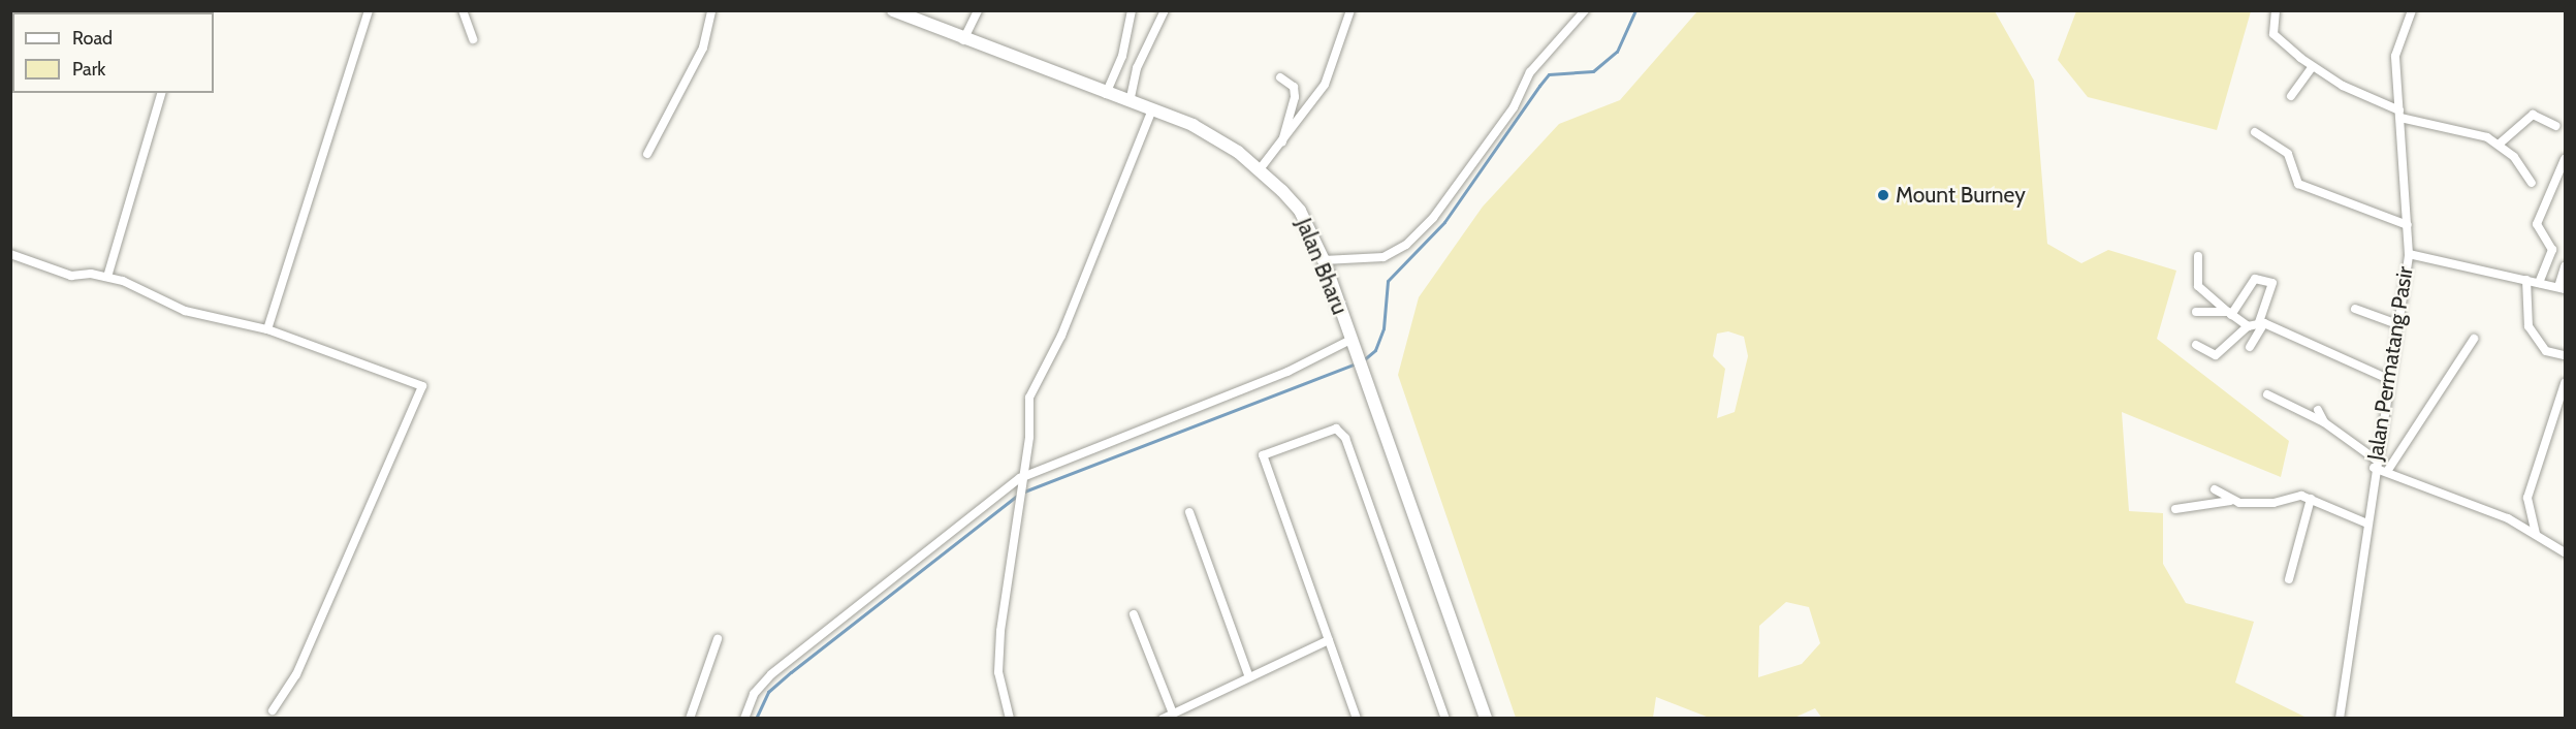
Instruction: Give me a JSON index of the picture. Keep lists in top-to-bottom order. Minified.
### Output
{"streets":{"main road":["Jalan Bharu"],"street":["Jalan Permatang Pasir"]},"places":["Mount Burney"],"legend":["Road","Park"]}
